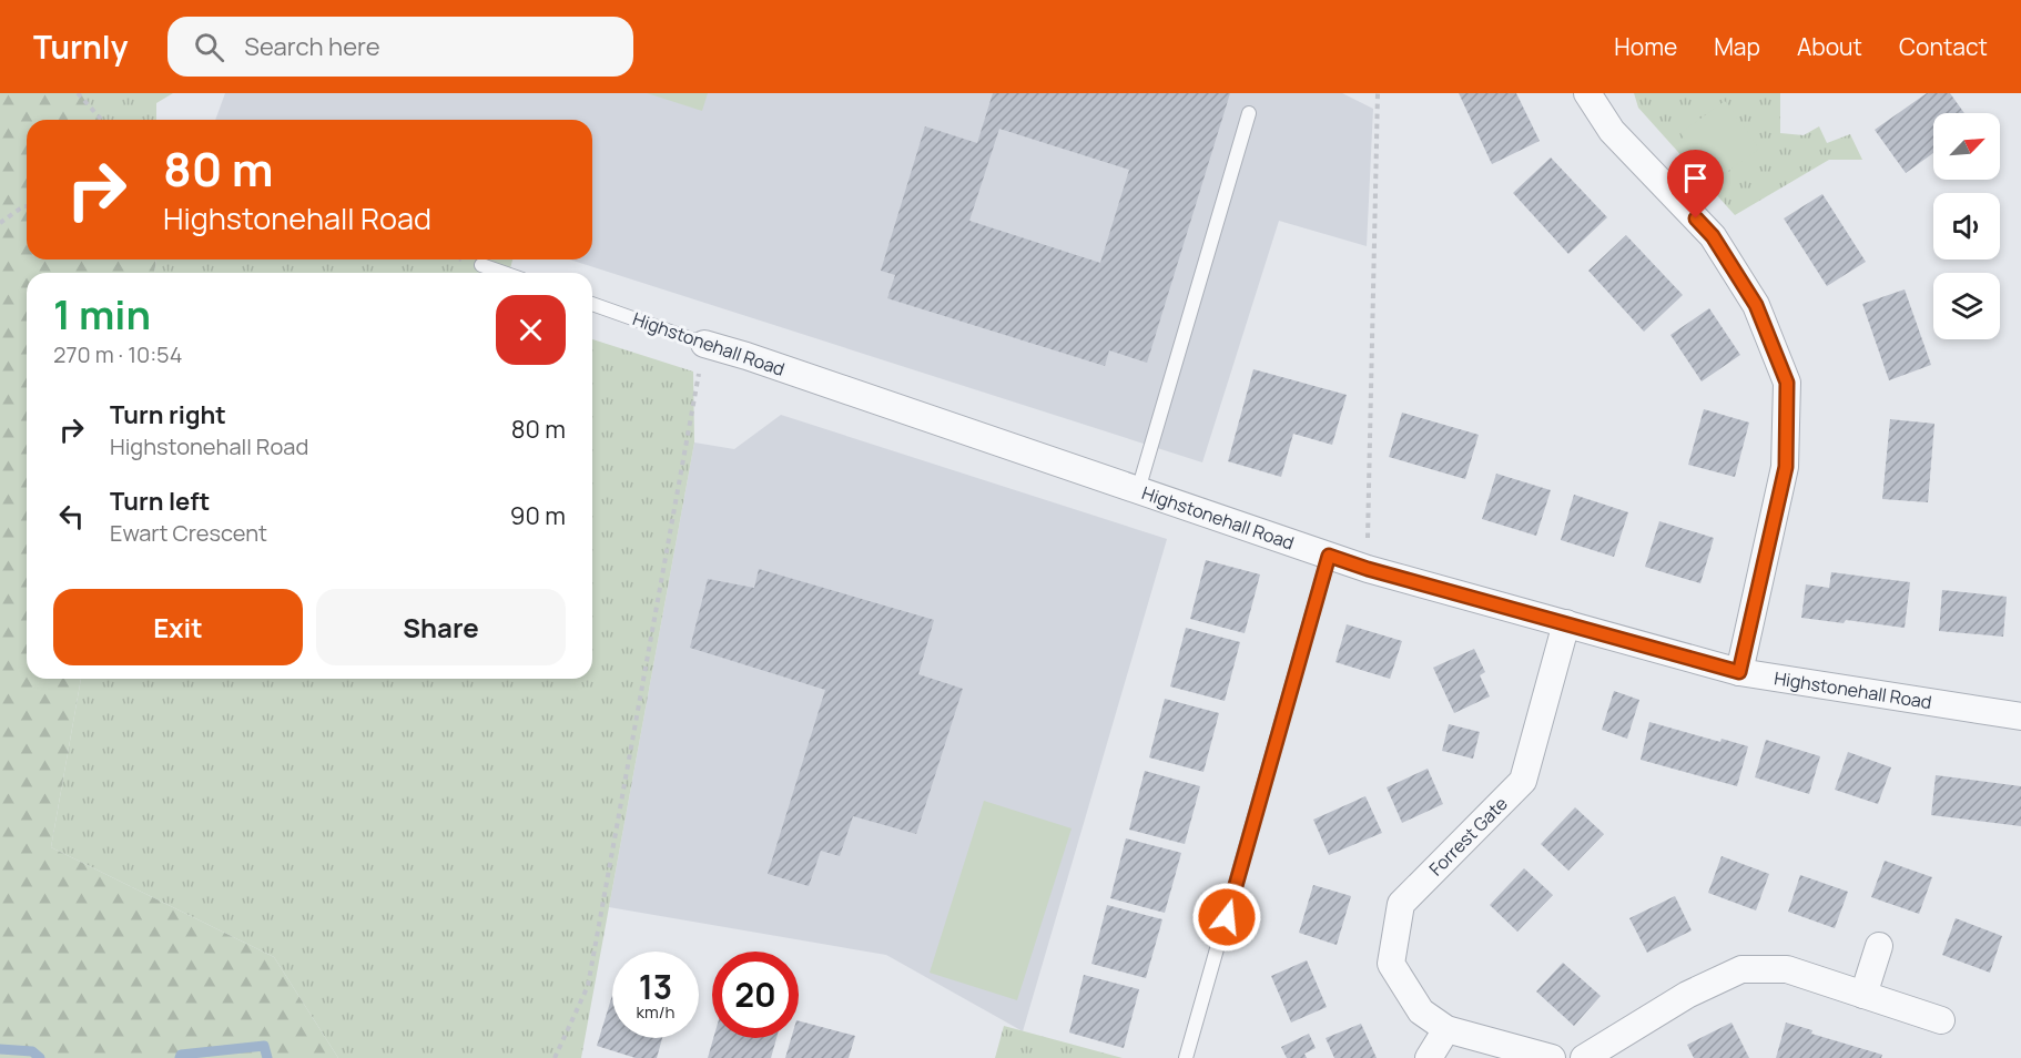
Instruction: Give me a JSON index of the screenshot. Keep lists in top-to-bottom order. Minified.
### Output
{"streets":{"street":["Highstonehall Road","Forrest Gate"]},"crossings":[["Highstonehall Road","Forrest Gate"]],"north":"top right","page":{"header":"Turnly","search":"Search here","nav":["Home","Map","About","Contact"],"turn":["80 m","Highstonehall Road"],"heading":["1 min","270 m · 10:54"],"list":[{"name":"Turn right","note":"Highstonehall Road","value":"80 m"},{"name":"Turn left","note":"Ewart Crescent","value":"90 m"}],"buttons":["Exit","Share"],"speed":"13 km/h","limit":"20"}}
